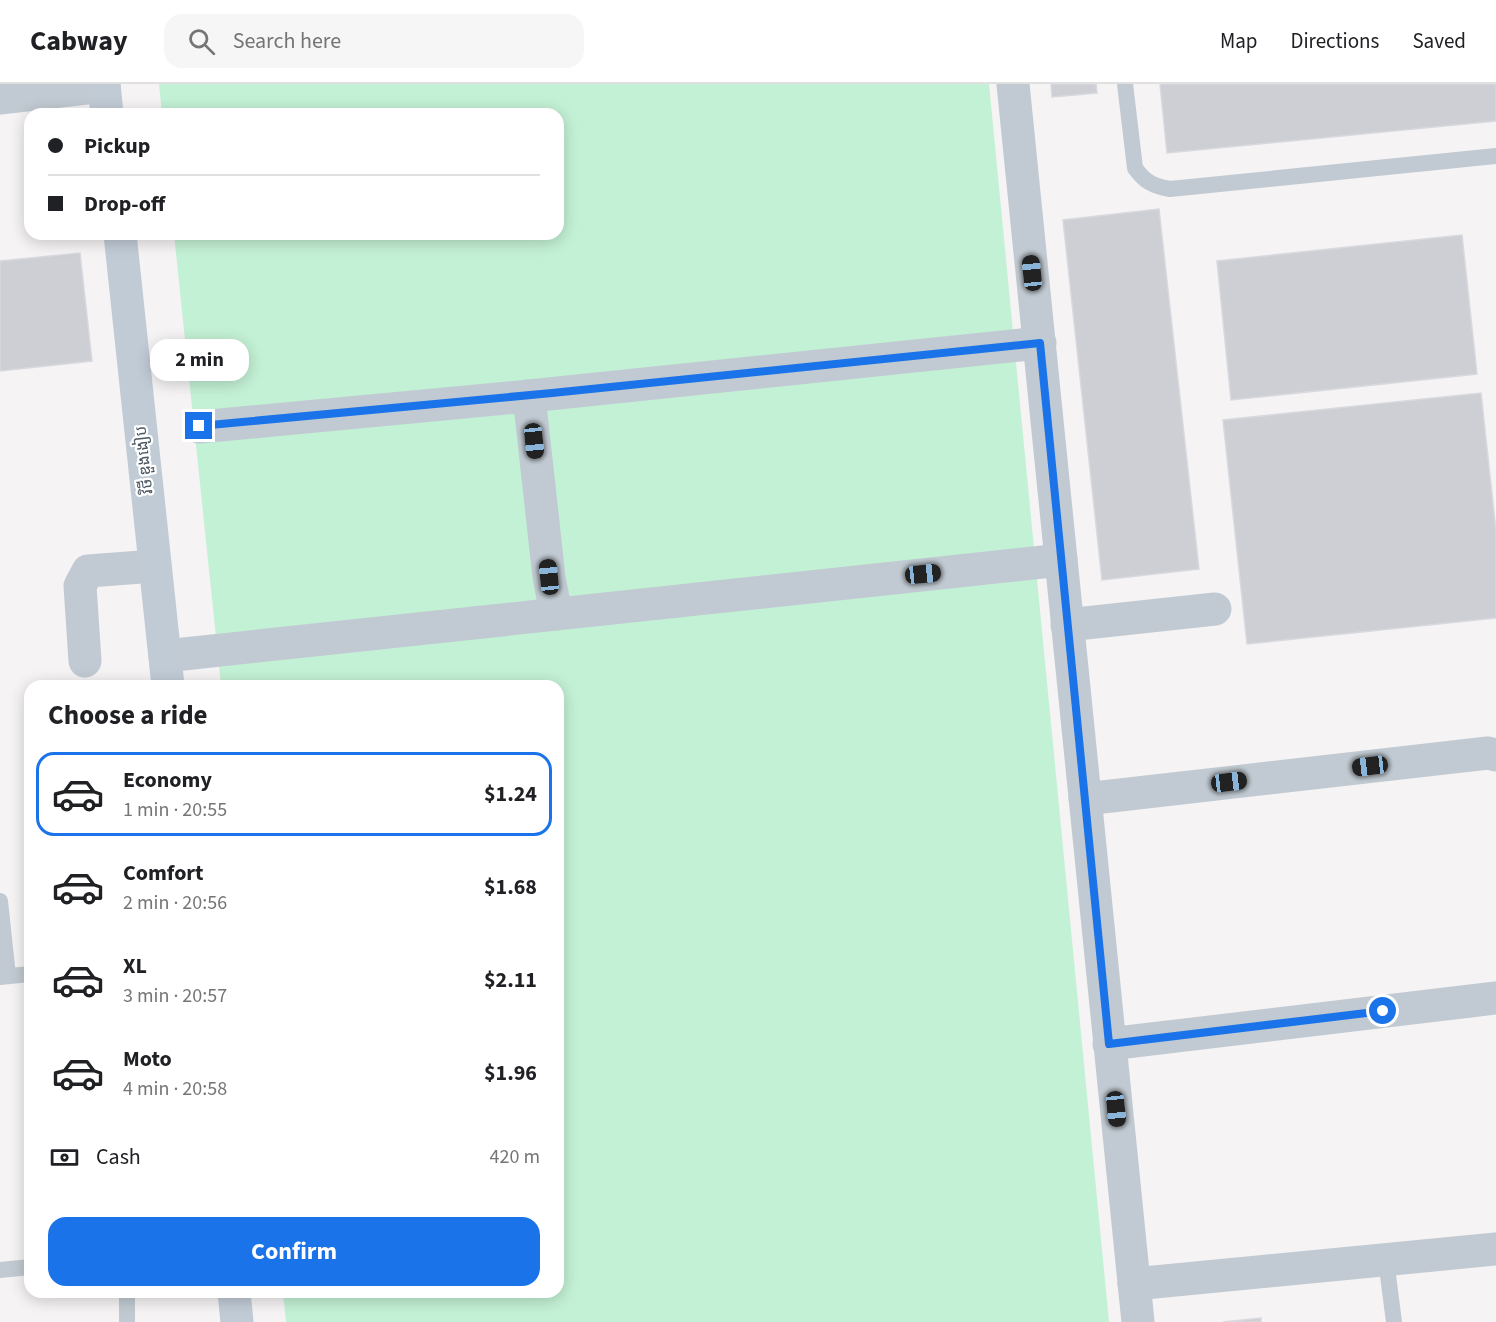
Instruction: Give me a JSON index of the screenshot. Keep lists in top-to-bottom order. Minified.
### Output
{"streets":{"street":["វិថី ឌួងងៀប"]},"page":{"header":"Cabway","search":"Search here","nav":["Map","Directions","Saved"],"banner":["Pickup","Drop-off"],"bubble":"2 min","heading":"Choose a ride","list":[{"name":"Economy","note":"1 min · 20:55","value":"$1.24"},{"name":"Comfort","note":"2 min · 20:56","value":"$1.68"},{"name":"XL","note":"3 min · 20:57","value":"$2.11"},{"name":"Moto","note":"4 min · 20:58","value":"$1.96"}],"pay":["Cash","420 m"],"buttons":"Confirm"}}
